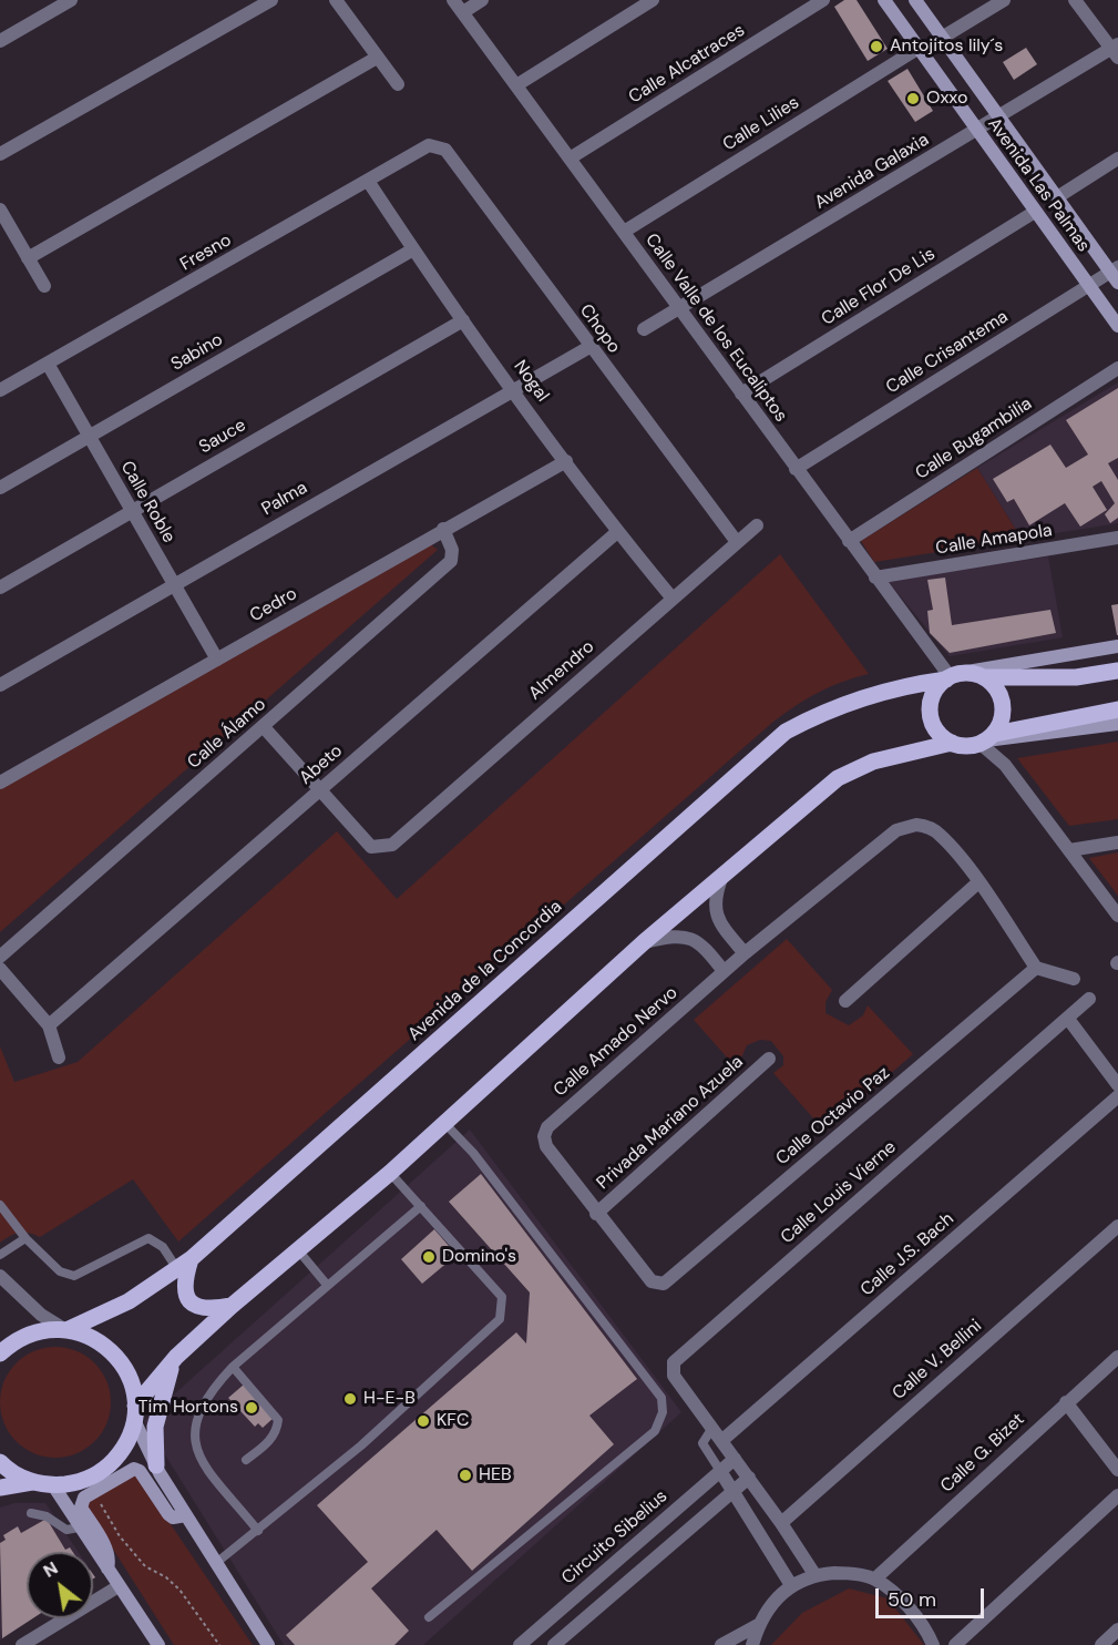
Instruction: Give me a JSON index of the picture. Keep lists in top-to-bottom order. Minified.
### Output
{"streets":{"main road":["Avenida de la Concordia"],"street":["Calle Alcatraces","Calle Lilies","Avenida Galaxia","Avenida Las Palmas","Fresno","Calle Flor De Lis","Calle Valle de los Eucaliptos","Chopo","Sabino","Calle Crisantema","Nogal","Sauce","Calle Bugambilia","Palma","Calle Roble","Calle Amapola","Cedro","Almendro","Calle Álamo","Abeto","Calle Amado Nervo","Calle Octavio Paz","Privada Mariano Azuela","Calle Louis Vierne","Calle J.S. Bach","Calle V. Bellini","Calle G. Bizet","Circuito Sibelius"]},"crossings":[["Calle Alcatraces","Calle Valle de los Eucaliptos"],["Calle Lilies","Avenida Las Palmas"],["Calle Lilies","Calle Valle de los Eucaliptos"],["Avenida Galaxia","Avenida Las Palmas"],["Avenida Galaxia","Calle Valle de los Eucaliptos"],["Avenida Las Palmas","Calle Flor De Lis"],["Avenida Las Palmas","Calle Crisantema"],["Fresno","Chopo"],["Fresno","Nogal"],["Fresno","Calle Roble"],["Calle Flor De Lis","Calle Valle de los Eucaliptos"],["Calle Valle de los Eucaliptos","Calle Crisantema"],["Calle Valle de los Eucaliptos","Calle Bugambilia"],["Calle Valle de los Eucaliptos","Calle Amapola"],["Calle Valle de los Eucaliptos","Avenida de la Concordia"],["Chopo","Palma"],["Chopo","Almendro"],["Sabino","Nogal"],["Sabino","Calle Roble"],["Nogal","Sauce"],["Nogal","Palma"],["Nogal","Cedro"],["Nogal","Almendro"],["Nogal","Abeto"],["Sauce","Calle Roble"],["Palma","Calle Roble"],["Calle Roble","Cedro"],["Cedro","Calle Álamo"],["Almendro","Abeto"],["Calle Amado Nervo","Calle Octavio Paz"],["Calle Amado Nervo","Privada Mariano Azuela"],["Calle Octavio Paz","Privada Mariano Azuela"],["Calle Louis Vierne","Calle J.S. Bach"],["Calle Louis Vierne","Calle V. Bellini"],["Calle Louis Vierne","Circuito Sibelius"]],"places":["Antojitos lily´s","Oxxo","Domino's","H-E-B","Tim Hortons","KFC","HEB"],"scale_bar":"50 m","north":"top left"}
